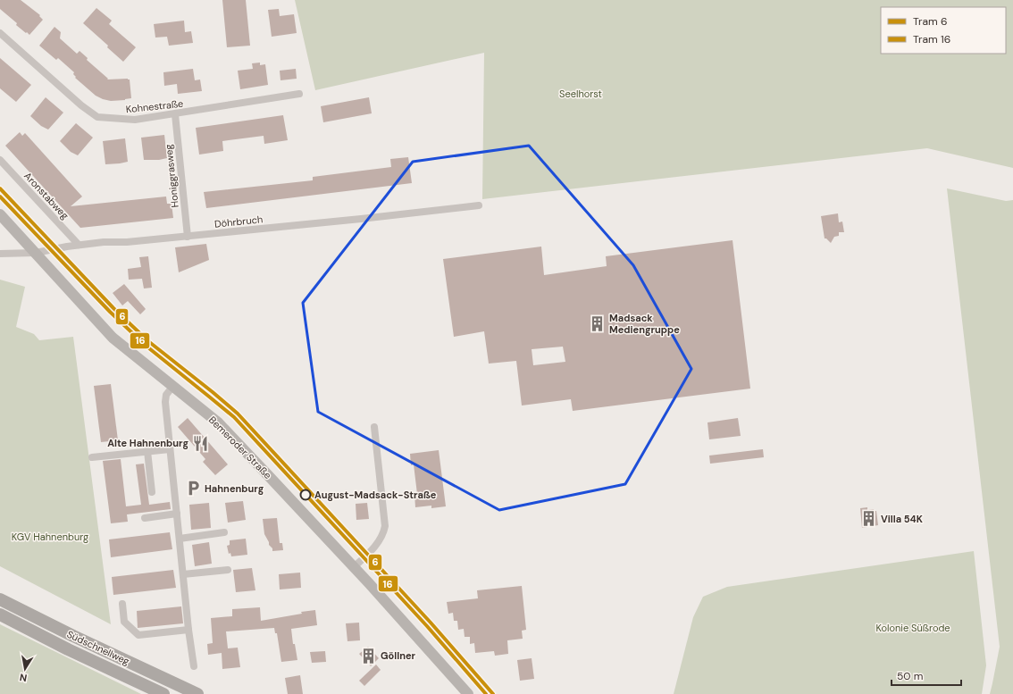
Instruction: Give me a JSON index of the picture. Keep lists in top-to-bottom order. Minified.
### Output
{"streets":{"highway":["Südschnellweg"],"main road":["Bemeroder Straße"],"street":["Kohnestraße","Honiggrasweg","Aronstabweg","Döhrbruch"]},"crossings":[["Kohnestraße","Honiggrasweg"],["Honiggrasweg","Döhrbruch"],["Aronstabweg","Döhrbruch"],["Döhrbruch","Bemeroder Straße"]],"parks":["Seelhorst","KGV Hahnenburg","Kolonie Süßrode"],"places":{"building":["Madsack Mediengruppe","Villa 54K","Göllner"],"restaurant":["Alte Hahnenburg"],"parking":["Hahnenburg"],"other":["August-Madsack-Straße"]},"lines":["tram line 6","tram line 16"],"legend":["Tram 6","Tram 16"],"scale_bar":"50 m","north":"bottom"}
